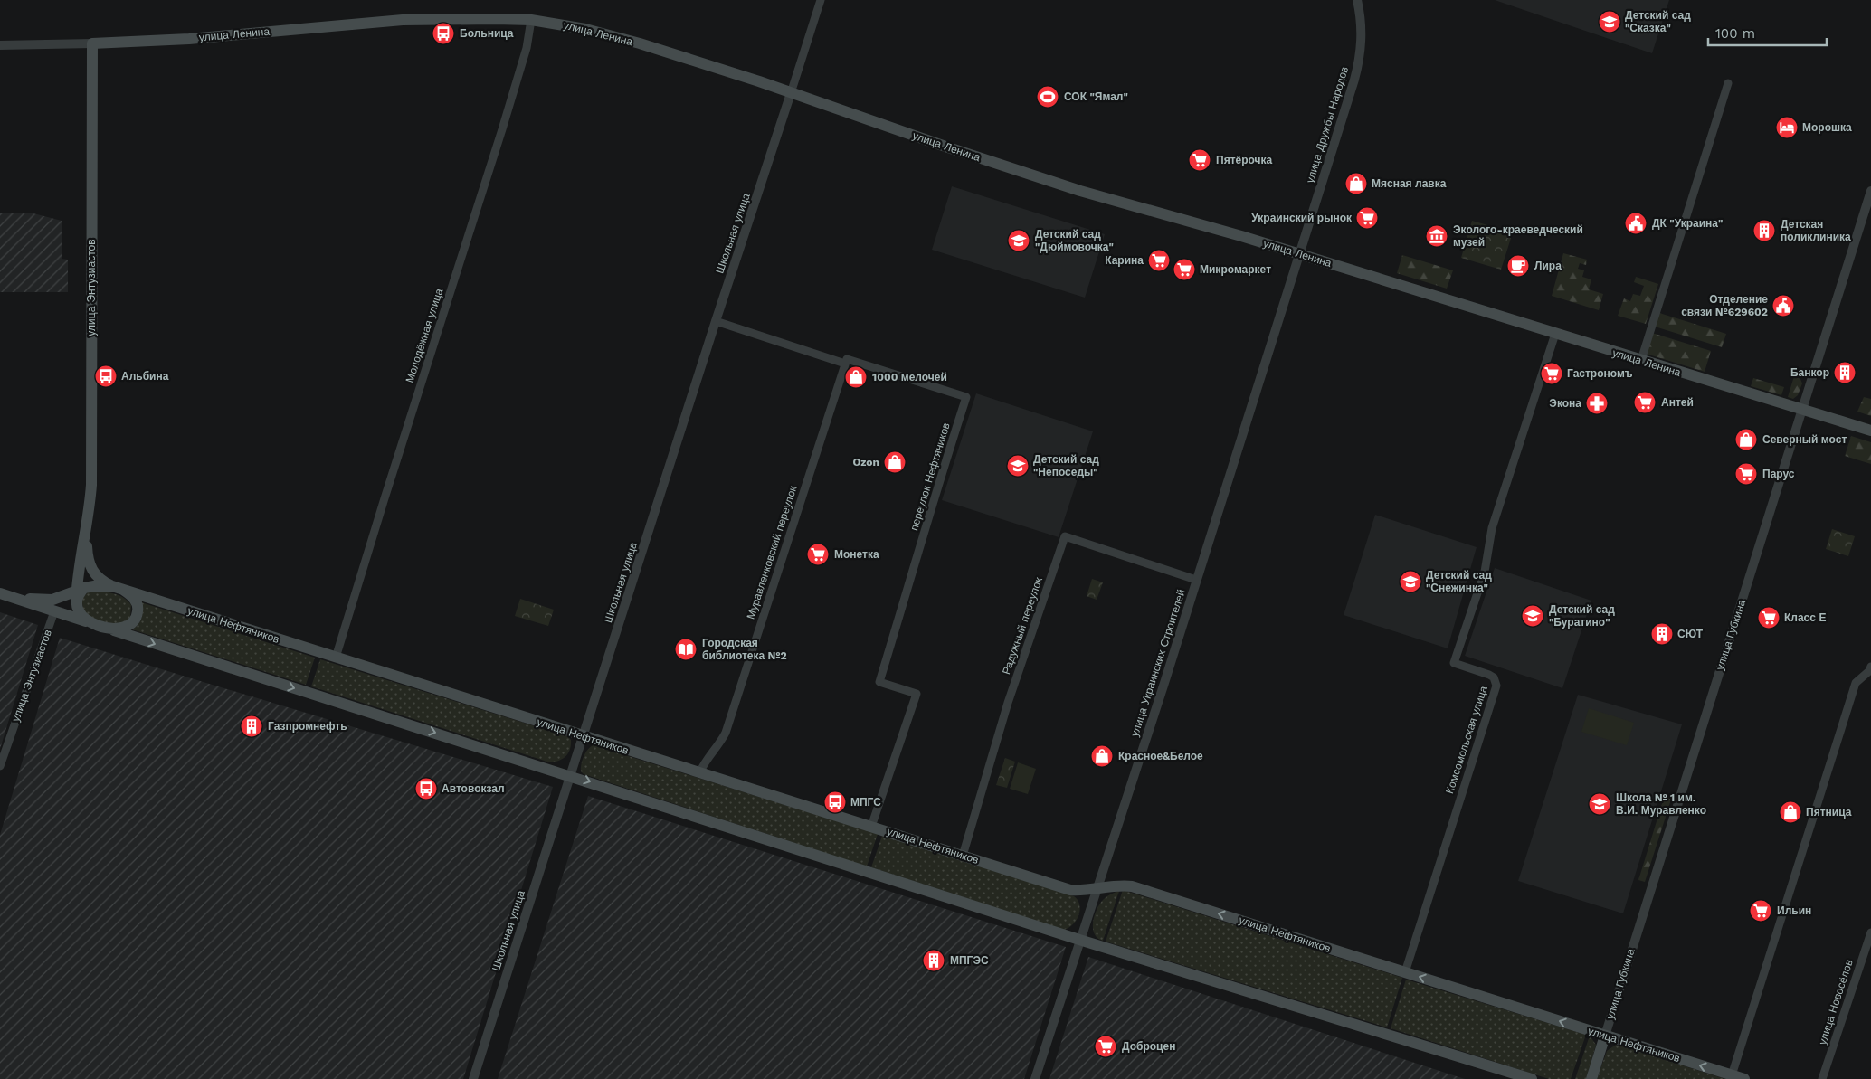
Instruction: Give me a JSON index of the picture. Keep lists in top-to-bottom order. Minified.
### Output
{"streets":{"main road":["улица Ленина","улица Энтузиастов","улица Нефтяников","улица Губкина"],"street":["улица Дружбы Народов","Школьная улица","Молодёжная улица","переулок Нефтяников","Муравленковский переулок","Радужный переулок","улица Украинских Строителей","Комсомольская улица","улица Новосёлов"]},"crossings":[["улица Ленина","улица Дружбы Народов"],["улица Ленина","Школьная улица"],["улица Ленина","улица Энтузиастов"],["улица Ленина","Молодёжная улица"],["улица Ленина","улица Губкина"],["улица Ленина","улица Украинских Строителей"],["улица Ленина","Комсомольская улица"],["улица Дружбы Народов","улица Украинских Строителей"],["Школьная улица","переулок Нефтяников"],["Школьная улица","улица Нефтяников"],["улица Энтузиастов","улица Нефтяников"],["Молодёжная улица","улица Нефтяников"],["переулок Нефтяников","Муравленковский переулок"],["переулок Нефтяников","улица Нефтяников"],["Муравленковский переулок","улица Нефтяников"],["улица Нефтяников","Радужный переулок"],["улица Нефтяников","улица Губкина"],["улица Нефтяников","улица Украинских Строителей"],["улица Нефтяников","Комсомольская улица"],["Радужный переулок","улица Украинских Строителей"]],"places":{"school or university":["Детский сад \"Сказка\"","Детский сад \"Дюймовочка\"","Детский сад \"Непоседы\"","Детский сад \"Снежинка\"","Детский сад \"Буратино\"","Школа № 1 им. В.И. Муравленко"],"bus stop":["Больница","Альбина","Автовокзал","МПГС"],"sports":["СОК \"Ямал\""],"hotel":["Морошка"],"supermarket":["Пятёрочка","Украинский рынок","Карина","Микромаркет","Гастрономъ","Антей","Парус","Монетка","Класс Е","Ильин","Доброцен"],"shop":["Мясная лавка","1000 мелочей","Северный мост","Ozon","Красное&Белое","Пятница"],"public building":["ДК \"Украина\"","Отделение связи №629602"],"building":["Детская поликлиника","Банкор","СЮТ","Газпромнефть","МПГЭС"],"museum":["Эколого-краеведческий музей"],"cafe":["Лира"],"pharmacy":["Экона"],"library":["Городская библиотека №2"]},"scale_bar":"100 m"}
